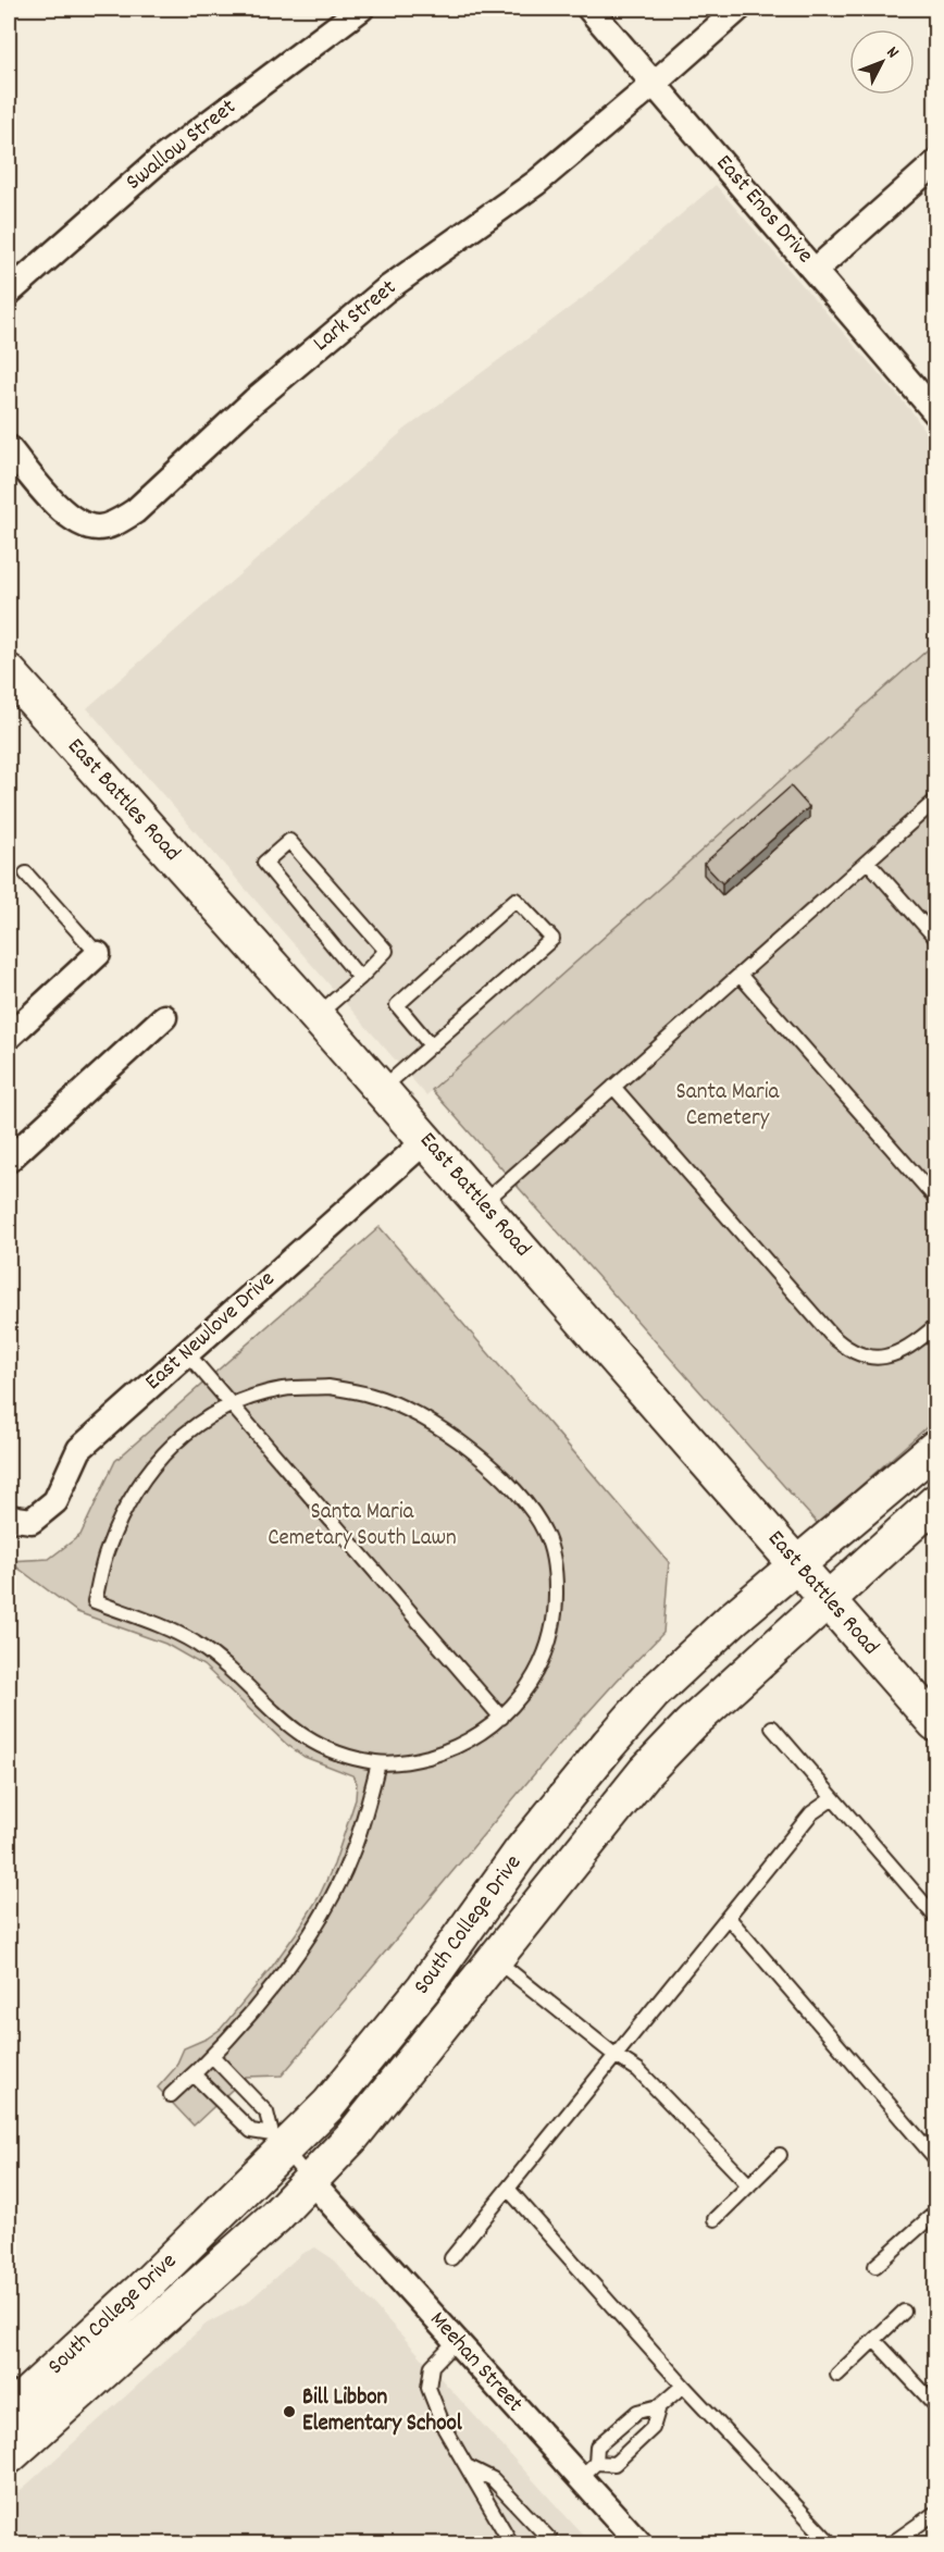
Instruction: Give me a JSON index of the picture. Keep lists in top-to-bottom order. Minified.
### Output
{"streets":{"street":["Swallow Street","East Enos Drive","Lark Street","East Battles Road","East Newlove Drive","South College Drive","Meehan Street"]},"crossings":[["East Enos Drive","Lark Street"],["East Battles Road","East Newlove Drive"],["East Battles Road","South College Drive"],["South College Drive","Meehan Street"]],"parks":["Santa Maria Cemetery","Santa Maria Cemetary South Lawn"],"places":["Bill Libbon Elementary School"],"north":"top right"}
